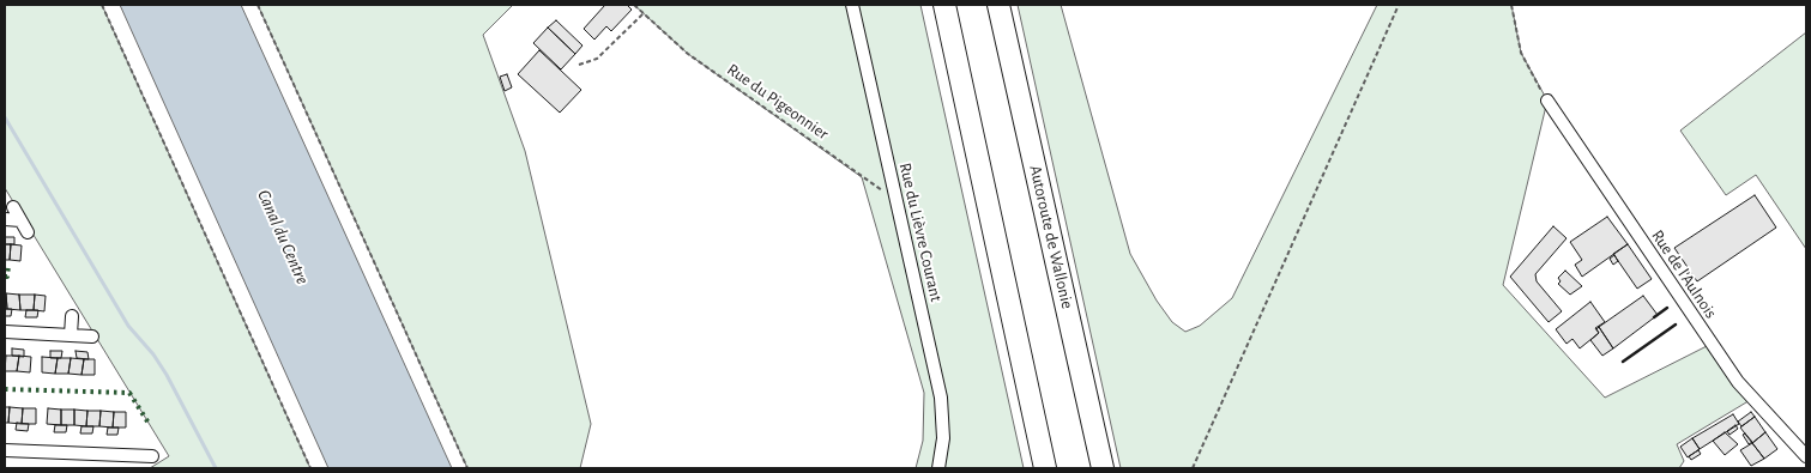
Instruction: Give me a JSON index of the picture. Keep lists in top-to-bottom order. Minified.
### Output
{"streets":{"highway":["Autoroute de Wallonie"],"street":["Rue du Lièvre Courant","Rue de l'Aulnois"],"path":["Rue du Pigeonnier"]},"crossings":[["Rue du Pigeonnier","Rue du Lièvre Courant"]],"water":["Canal du Centre"]}
